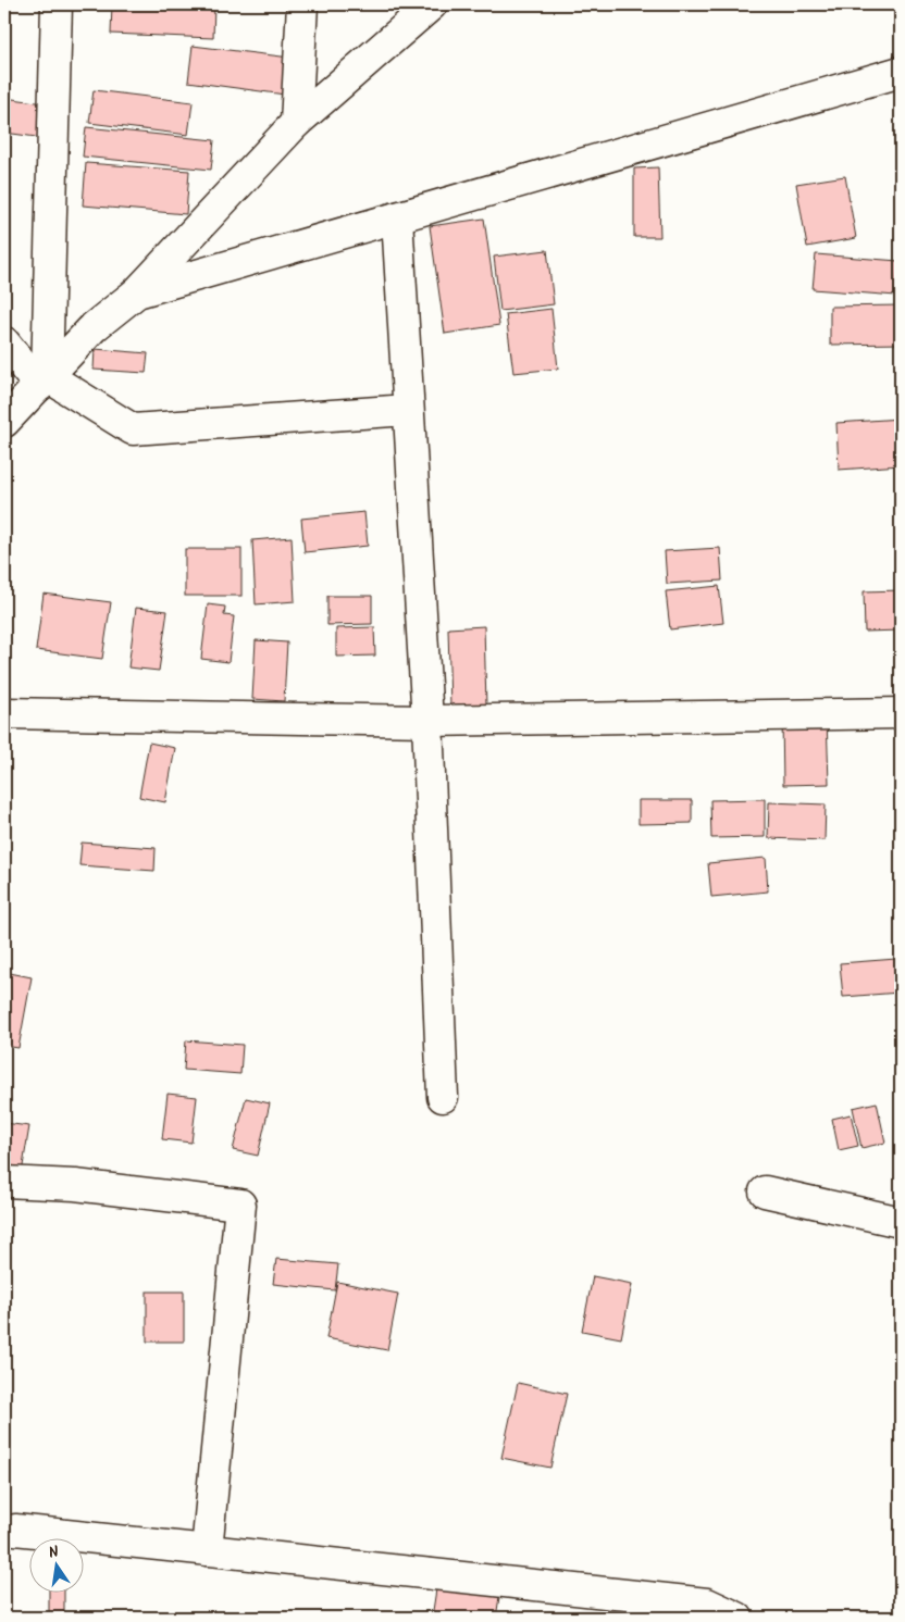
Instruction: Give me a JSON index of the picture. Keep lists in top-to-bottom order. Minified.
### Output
{"north":"top"}
